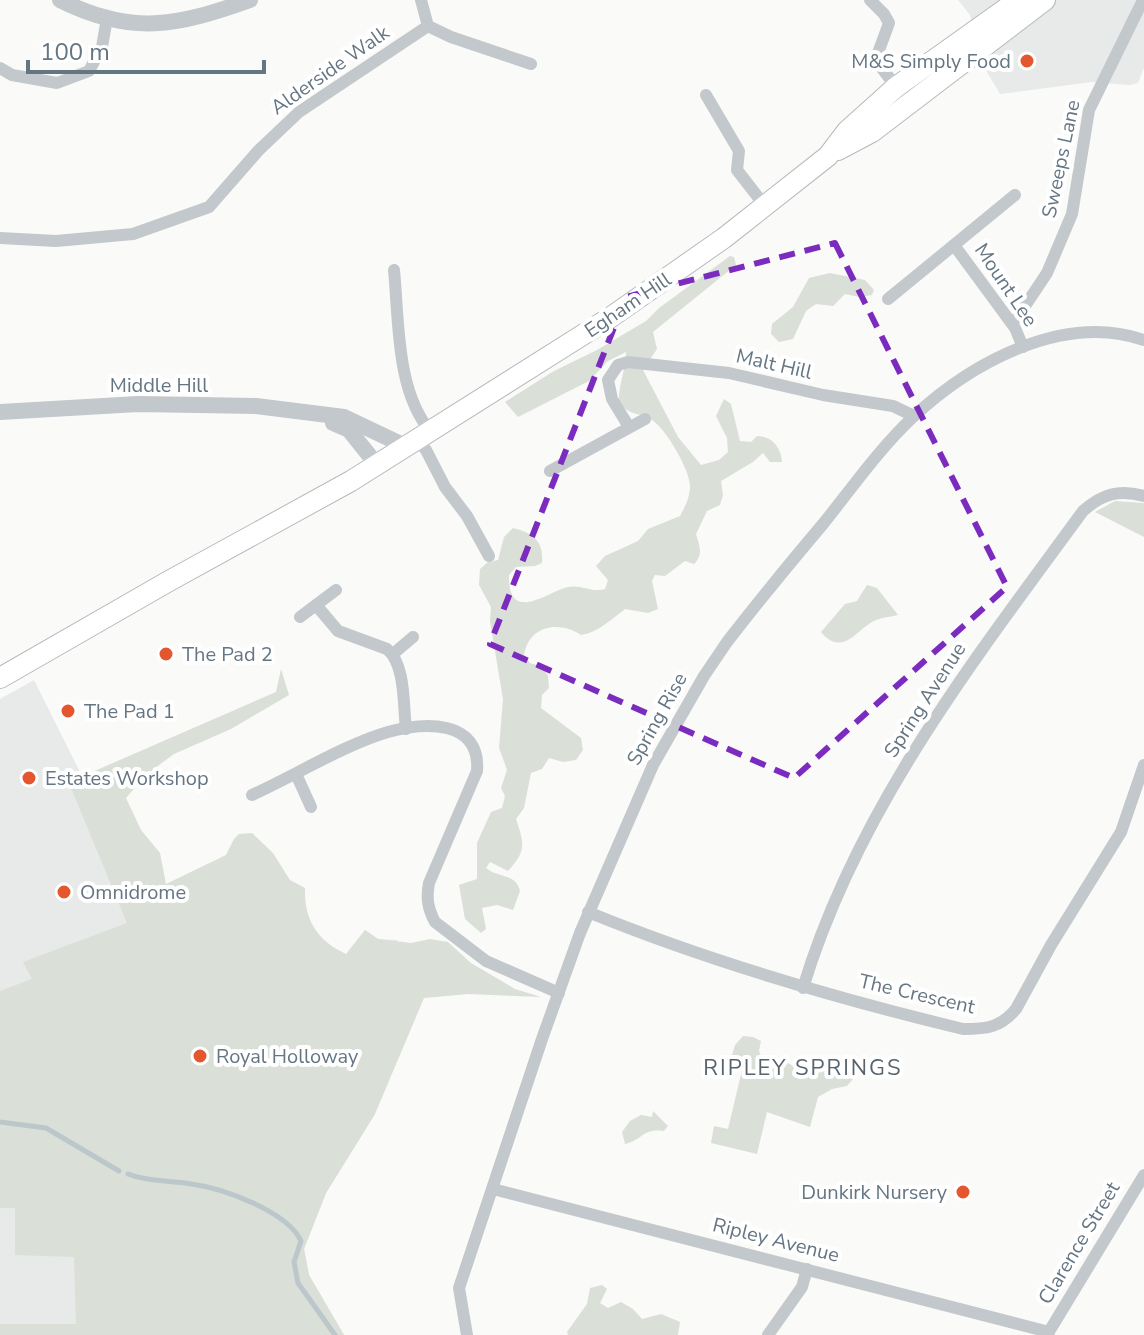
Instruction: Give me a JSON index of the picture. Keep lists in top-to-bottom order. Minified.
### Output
{"streets":{"main road":["Egham Hill"],"street":["Alderside Walk","Sweeps Lane","Mount Lee","Malt Hill","Middle Hill","Spring Avenue","Spring Rise","The Crescent","Ripley Avenue","Clarence Street"]},"crossings":[["Sweeps Lane","Mount Lee"],["Mount Lee","Spring Rise"],["Egham Hill","Middle Hill"],["Malt Hill","Spring Rise"],["Spring Avenue","The Crescent"],["Spring Rise","The Crescent"],["Spring Rise","Ripley Avenue"],["Ripley Avenue","Clarence Street"]],"districts":["RIPLEY SPRINGS"],"places":["M&S Simply Food","The Pad 2","The Pad 1","Estates Workshop","Omnidrome","Royal Holloway","Dunkirk Nursery"],"scale_bar":"100 m"}
